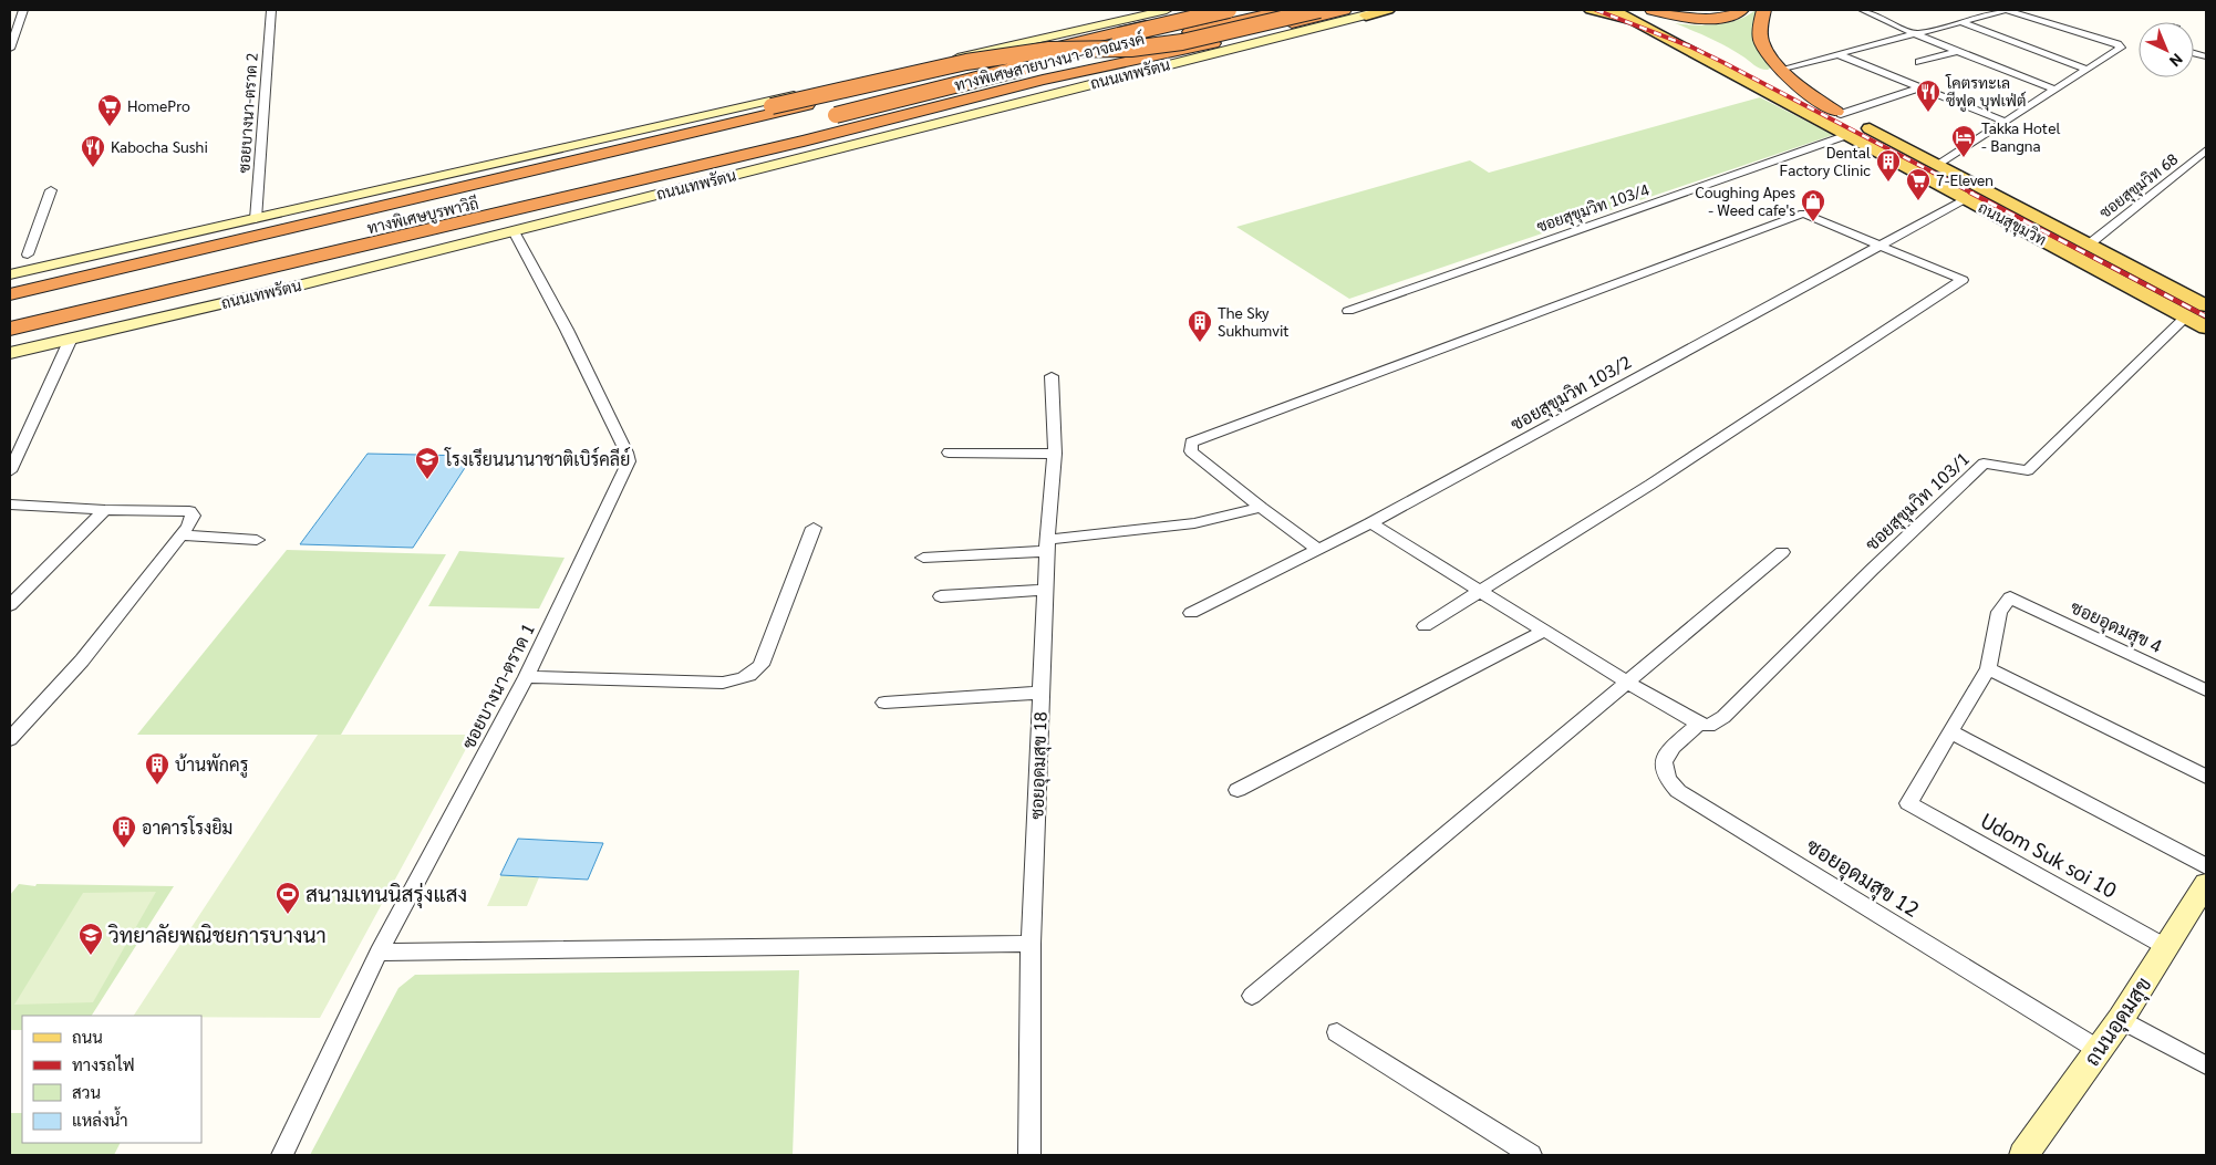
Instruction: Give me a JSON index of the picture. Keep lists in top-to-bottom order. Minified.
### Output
{"streets":{"highway":["ทางพิเศษสายบางนา-อาจณรงค์","ถนนเทพรัตน","ทางพิเศษบูรพาวิถี"],"main road":["ถนนสุขุมวิท","ถนนอุดมสุข"],"street":["ซอยบางนา-ตราด 2","ซอยสุขุมวิท 68","ซอยสุขุมวิท 103/4","ซอยสุขุมวิท 103/2","ซอยสุขุมวิท 103/1","ซอยอุดมสุข 4","ซอยบางนา-ตราด 1","ซอยอุดมสุข 18","Udom Suk soi 10","ซอยอุดมสุข 12"]},"crossings":[["ทางพิเศษสายบางนา-อาจณรงค์","ทางพิเศษบูรพาวิถี"],["ถนนเทพรัตน","ซอยบางนา-ตราด 1"],["ซอยสุขุมวิท 68","ถนนสุขุมวิท"],["ซอยสุขุมวิท 103/4","ถนนสุขุมวิท"],["ถนนสุขุมวิท","ซอยสุขุมวิท 103/2"],["ถนนสุขุมวิท","ซอยสุขุมวิท 103/1"],["ซอยสุขุมวิท 103/1","ซอยอุดมสุข 12"],["Udom Suk soi 10","ถนนอุดมสุข"],["ซอยอุดมสุข 12","ถนนอุดมสุข"]],"places":{"restaurant":["โคตรทะเล ซีฟูด บุฟเฟ่ต์","Kabocha Sushi"],"supermarket":["HomePro","7-Eleven"],"hotel":["Takka Hotel - Bangna"],"building":["Dental Factory Clinic","The Sky Sukhumvit","บ้านพักครู","อาคารโรงยิม"],"shop":["Coughing Apes - Weed cafe's"],"school or university":["โรงเรียนนานาชาติเบิร์คลีย์","วิทยาลัยพณิชยการบางนา"],"sports":["สนามเทนนิสรุ่งแสง"]},"legend":["ถนน","ทางรถไฟ","สวน","แหล่งน้ำ"],"north":"bottom right"}
